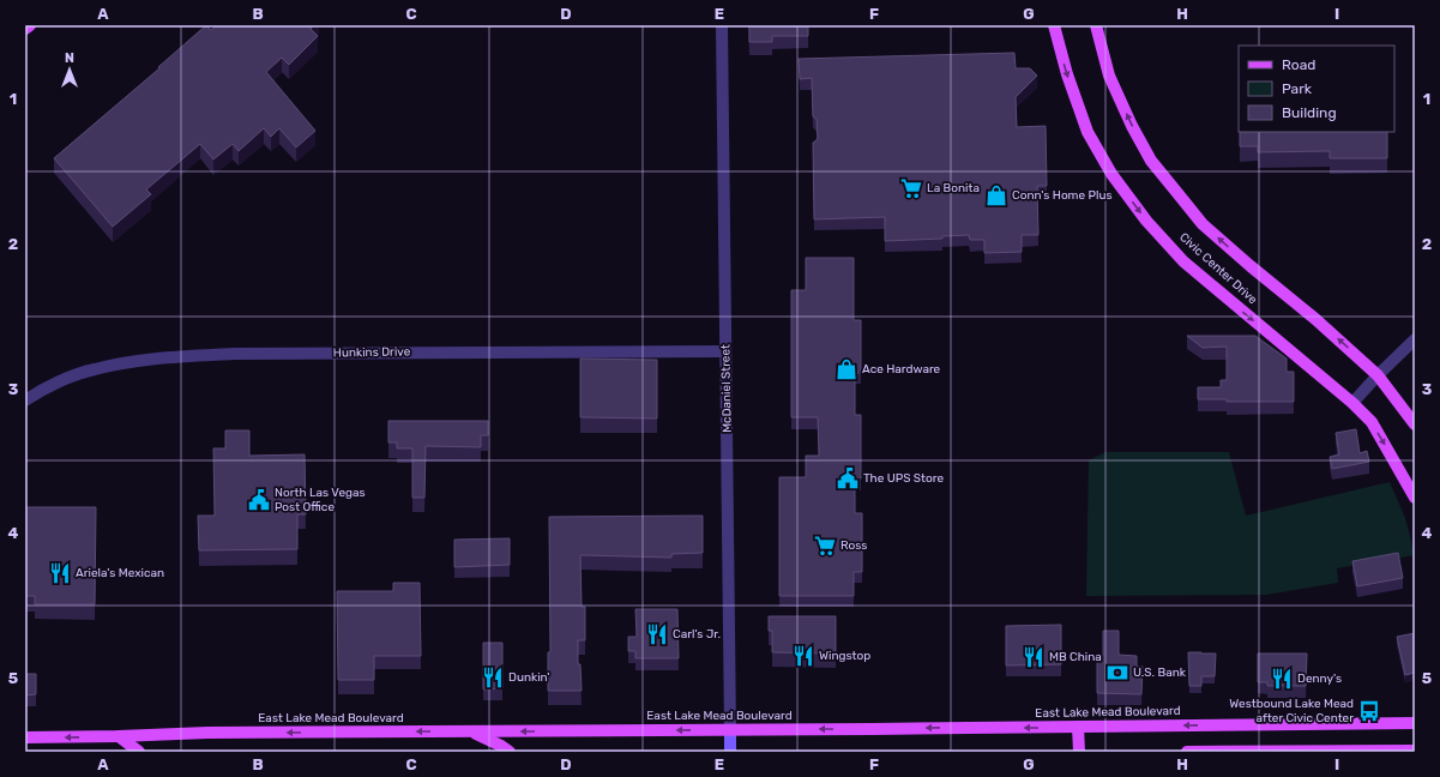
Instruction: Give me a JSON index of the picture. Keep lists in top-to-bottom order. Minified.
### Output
{"streets":{"main road":["Civic Center Drive","East Lake Mead Boulevard"],"street":["Hunkins Drive","McDaniel Street"]},"crossings":[["Hunkins Drive","McDaniel Street"],["McDaniel Street","East Lake Mead Boulevard"]],"one_way":["East Lake Mead Boulevard"],"places":{"supermarket":["La Bonita","Ross"],"shop":["Conn's Home Plus","Ace Hardware"],"public building":["The UPS Store","North Las Vegas Post Office"],"restaurant":["Ariela's Mexican","Carl's Jr.","Wingstop","MB China","Dunkin'","Denny's"],"bank":["U.S. Bank"],"bus stop":["Westbound Lake Mead after Civic Center"]},"legend":["Road","Park","Building"],"north":"top","grid":{"columns":["A","B","C","D","E","F","G","H","I"],"rows":["1","2","3","4","5"]}}
